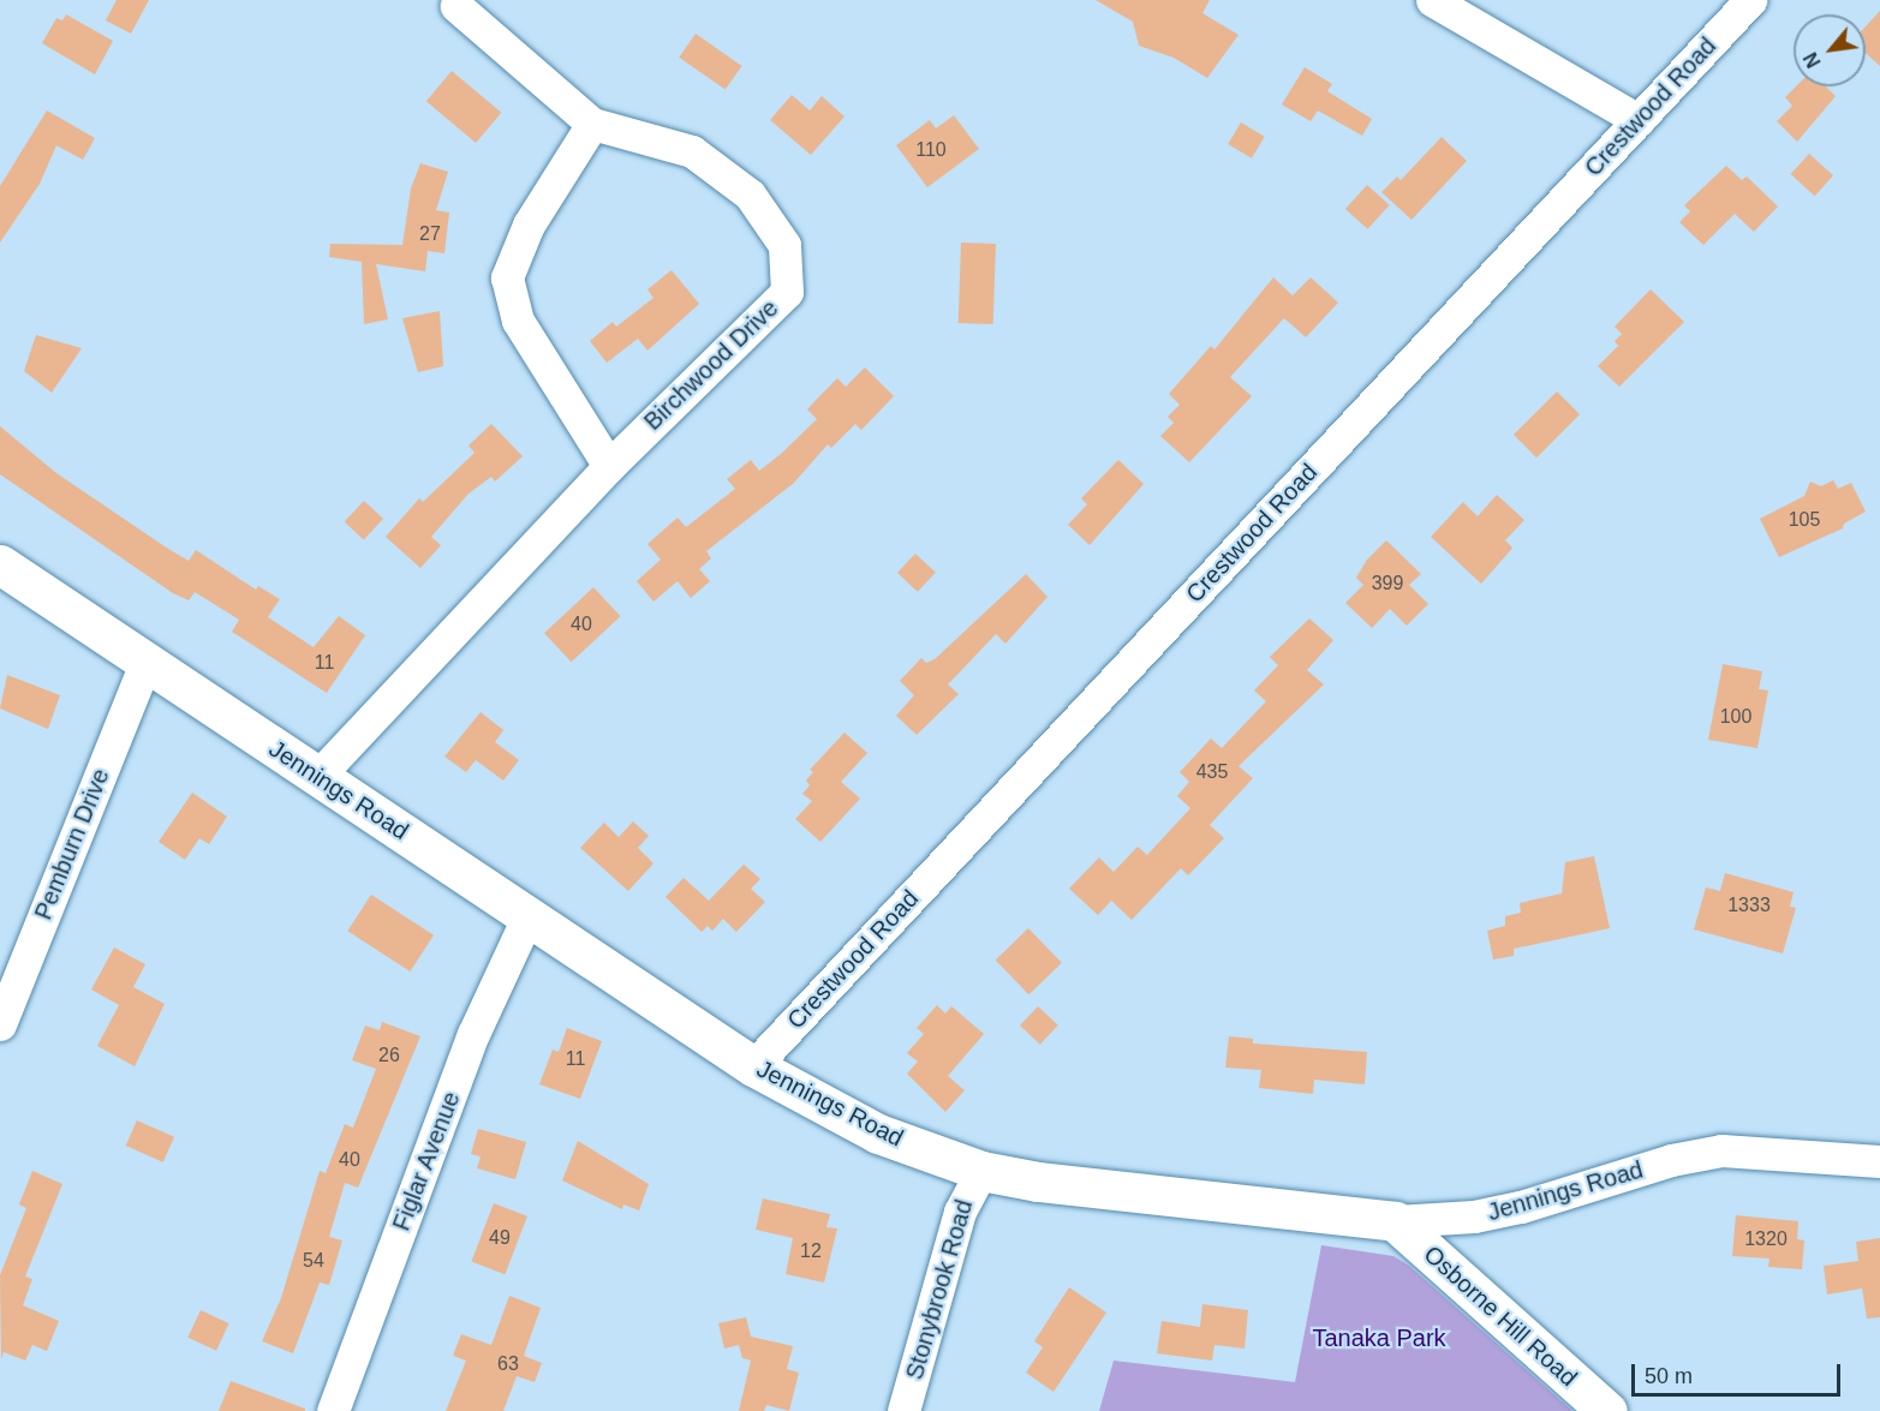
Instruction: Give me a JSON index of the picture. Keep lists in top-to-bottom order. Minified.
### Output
{"streets":{"street":["Crestwood Road","Birchwood Drive","Jennings Road","Pemburn Drive","Figlar Avenue","Stonybrook Road","Osborne Hill Road"]},"crossings":[["Crestwood Road","Jennings Road"],["Birchwood Drive","Jennings Road"],["Jennings Road","Pemburn Drive"],["Jennings Road","Figlar Avenue"],["Jennings Road","Stonybrook Road"],["Jennings Road","Osborne Hill Road"]],"parks":["Tanaka Park"],"house_numbers":["110","27","105","399","40","11","100","435","1333","26","11","40","49","1320","12","54","63"],"scale_bar":"50 m","north":"bottom left"}
